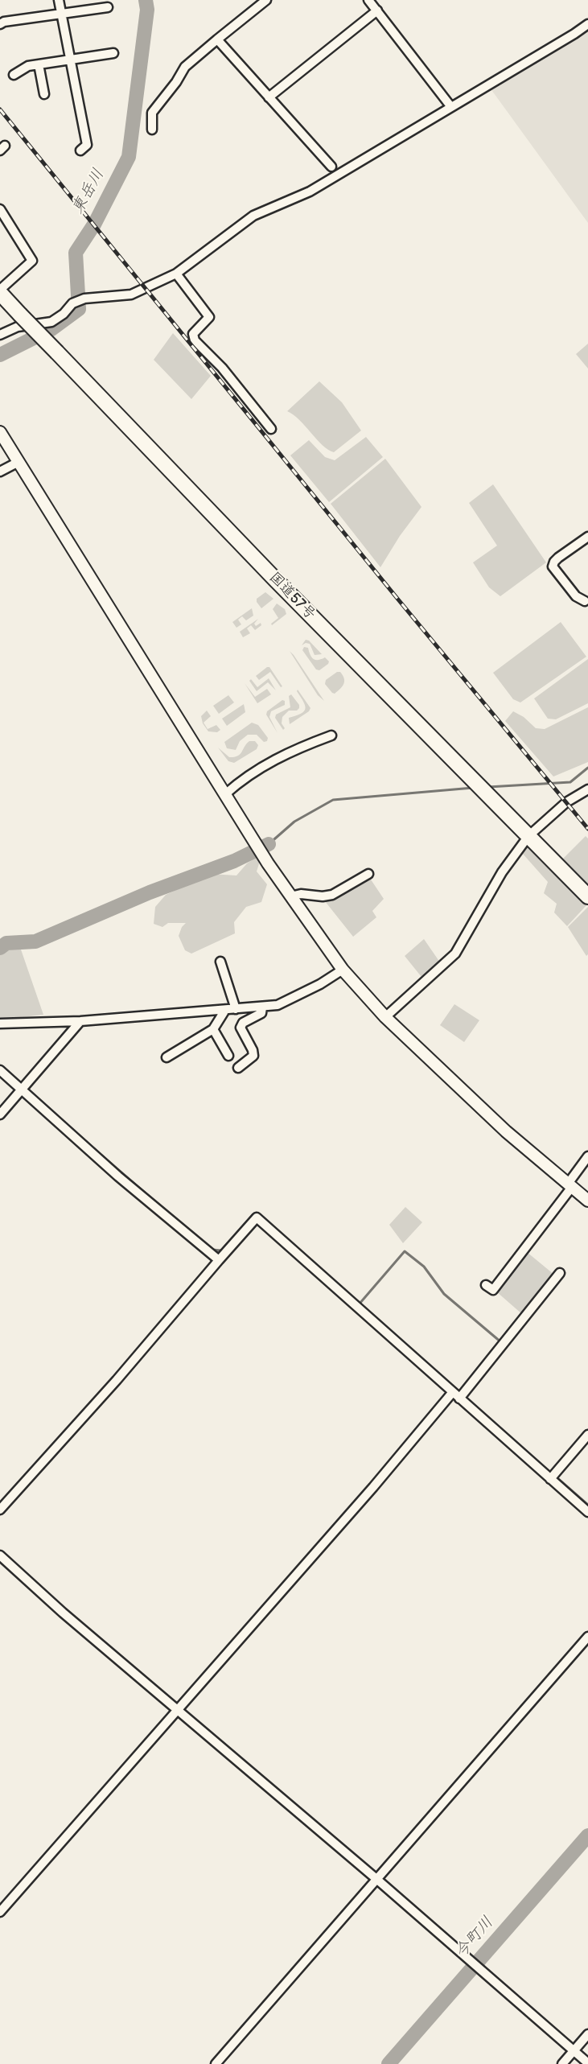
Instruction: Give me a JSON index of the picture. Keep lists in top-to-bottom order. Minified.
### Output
{"streets":{"highway":["国道57号"]},"water":["東岳川","今町川"]}
